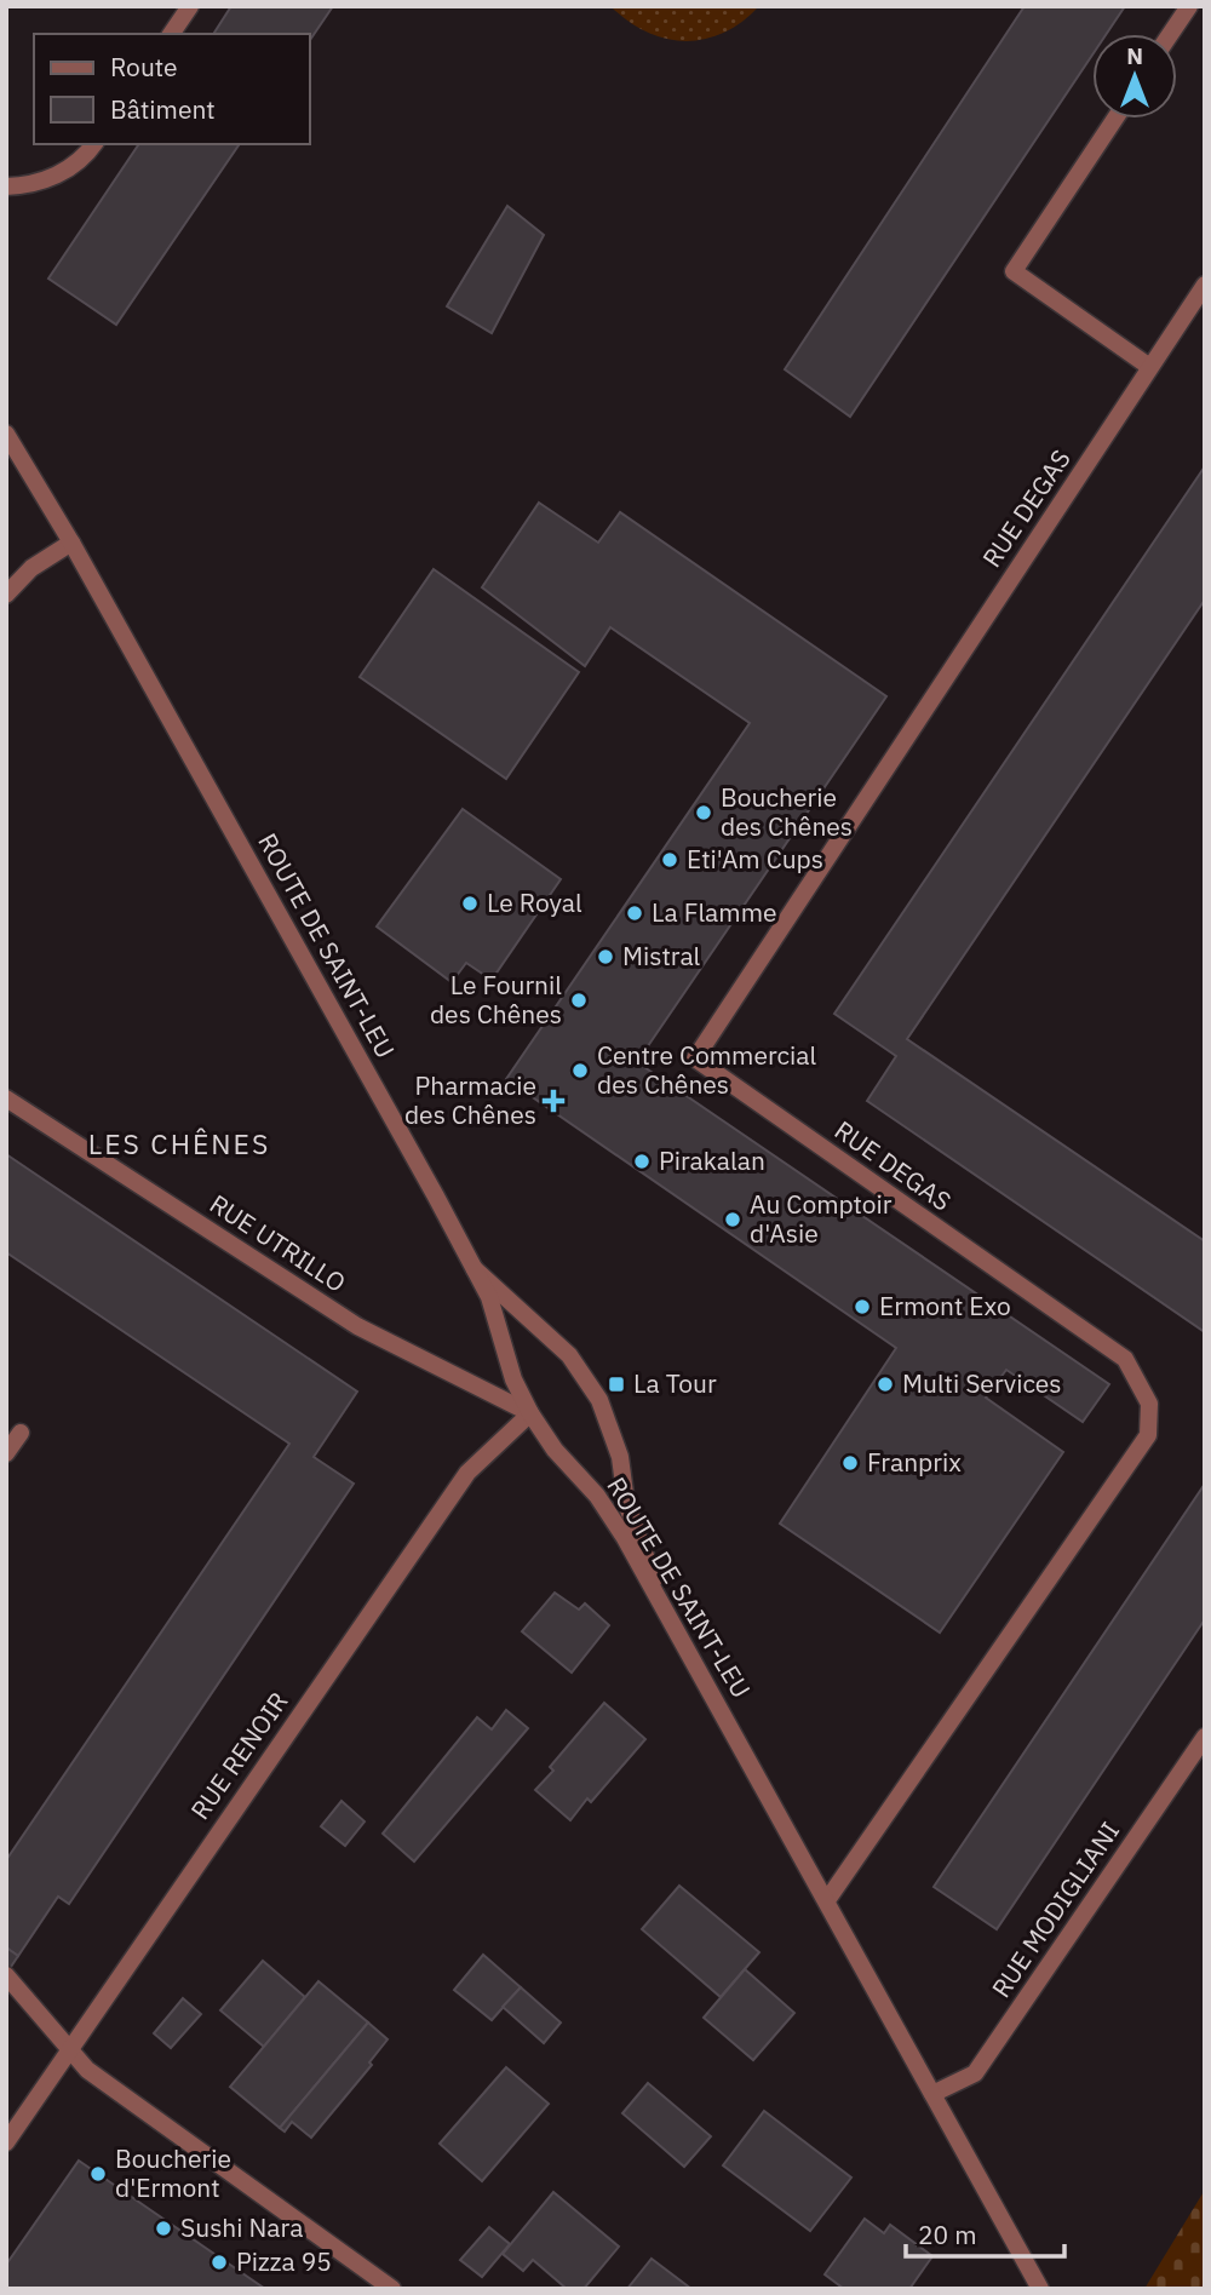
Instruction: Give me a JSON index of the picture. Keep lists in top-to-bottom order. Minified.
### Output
{"streets":{"street":["RUE DEGAS","ROUTE DE SAINT-LEU","RUE UTRILLO","RUE RENOIR","RUE MODIGLIANI"]},"crossings":[["RUE DEGAS","ROUTE DE SAINT-LEU"],["ROUTE DE SAINT-LEU","RUE UTRILLO"],["ROUTE DE SAINT-LEU","RUE RENOIR"],["ROUTE DE SAINT-LEU","RUE MODIGLIANI"],["RUE UTRILLO","RUE RENOIR"]],"districts":["LES CHÊNES"],"places":{"other":["Boucherie des Chênes","Eti'Am Cups","Le Royal","La Flamme","Mistral","Le Fournil des Chênes","Centre Commercial des Chênes","Pirakalan","Au Comptoir d'Asie","Ermont Exo","Multi Services","Franprix","Boucherie d'Ermont","Sushi Nara","Pizza 95"],"health":["Pharmacie des Chênes"],"transit":["La Tour"]},"legend":["Route","Bâtiment"],"scale_bar":"20 m","north":"top"}
